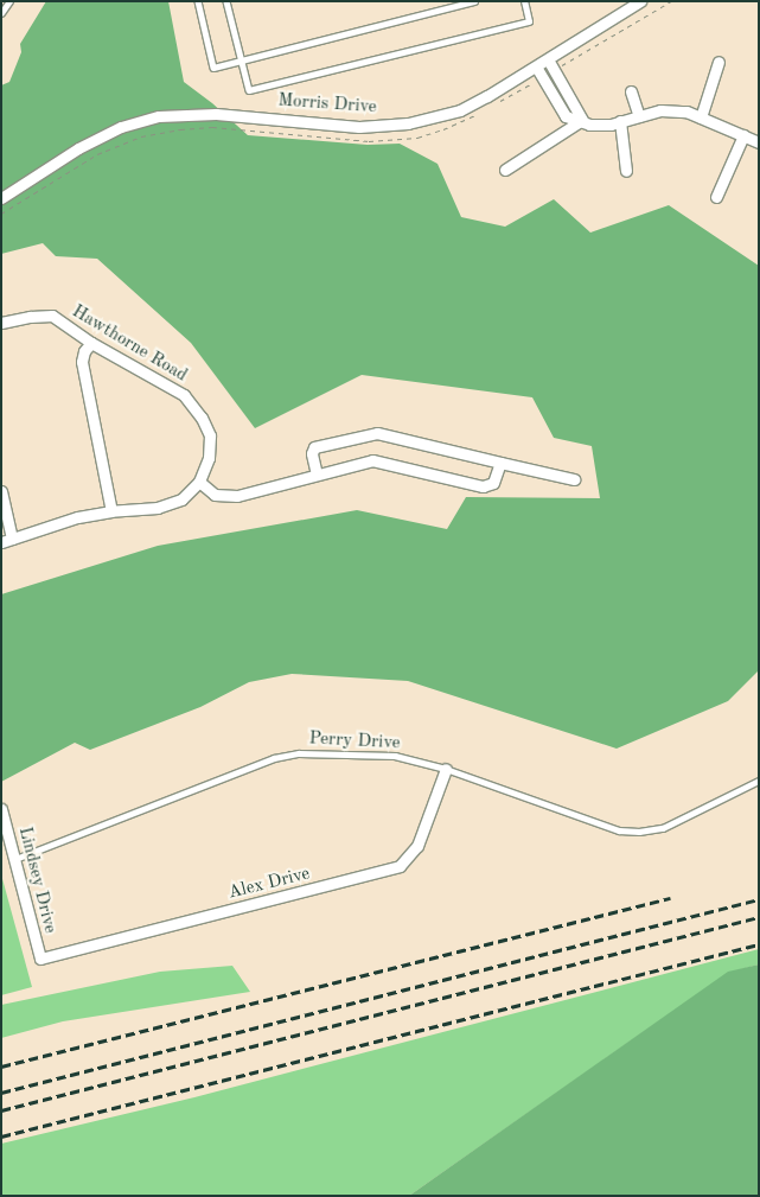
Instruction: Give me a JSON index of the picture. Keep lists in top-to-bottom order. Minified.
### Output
{"streets":{"street":["Morris Drive","Hawthorne Road","Lindsey Drive","Alex Drive"],"lane":["Perry Drive"]},"crossings":[["Perry Drive","Lindsey Drive"],["Perry Drive","Alex Drive"],["Lindsey Drive","Alex Drive"]]}
